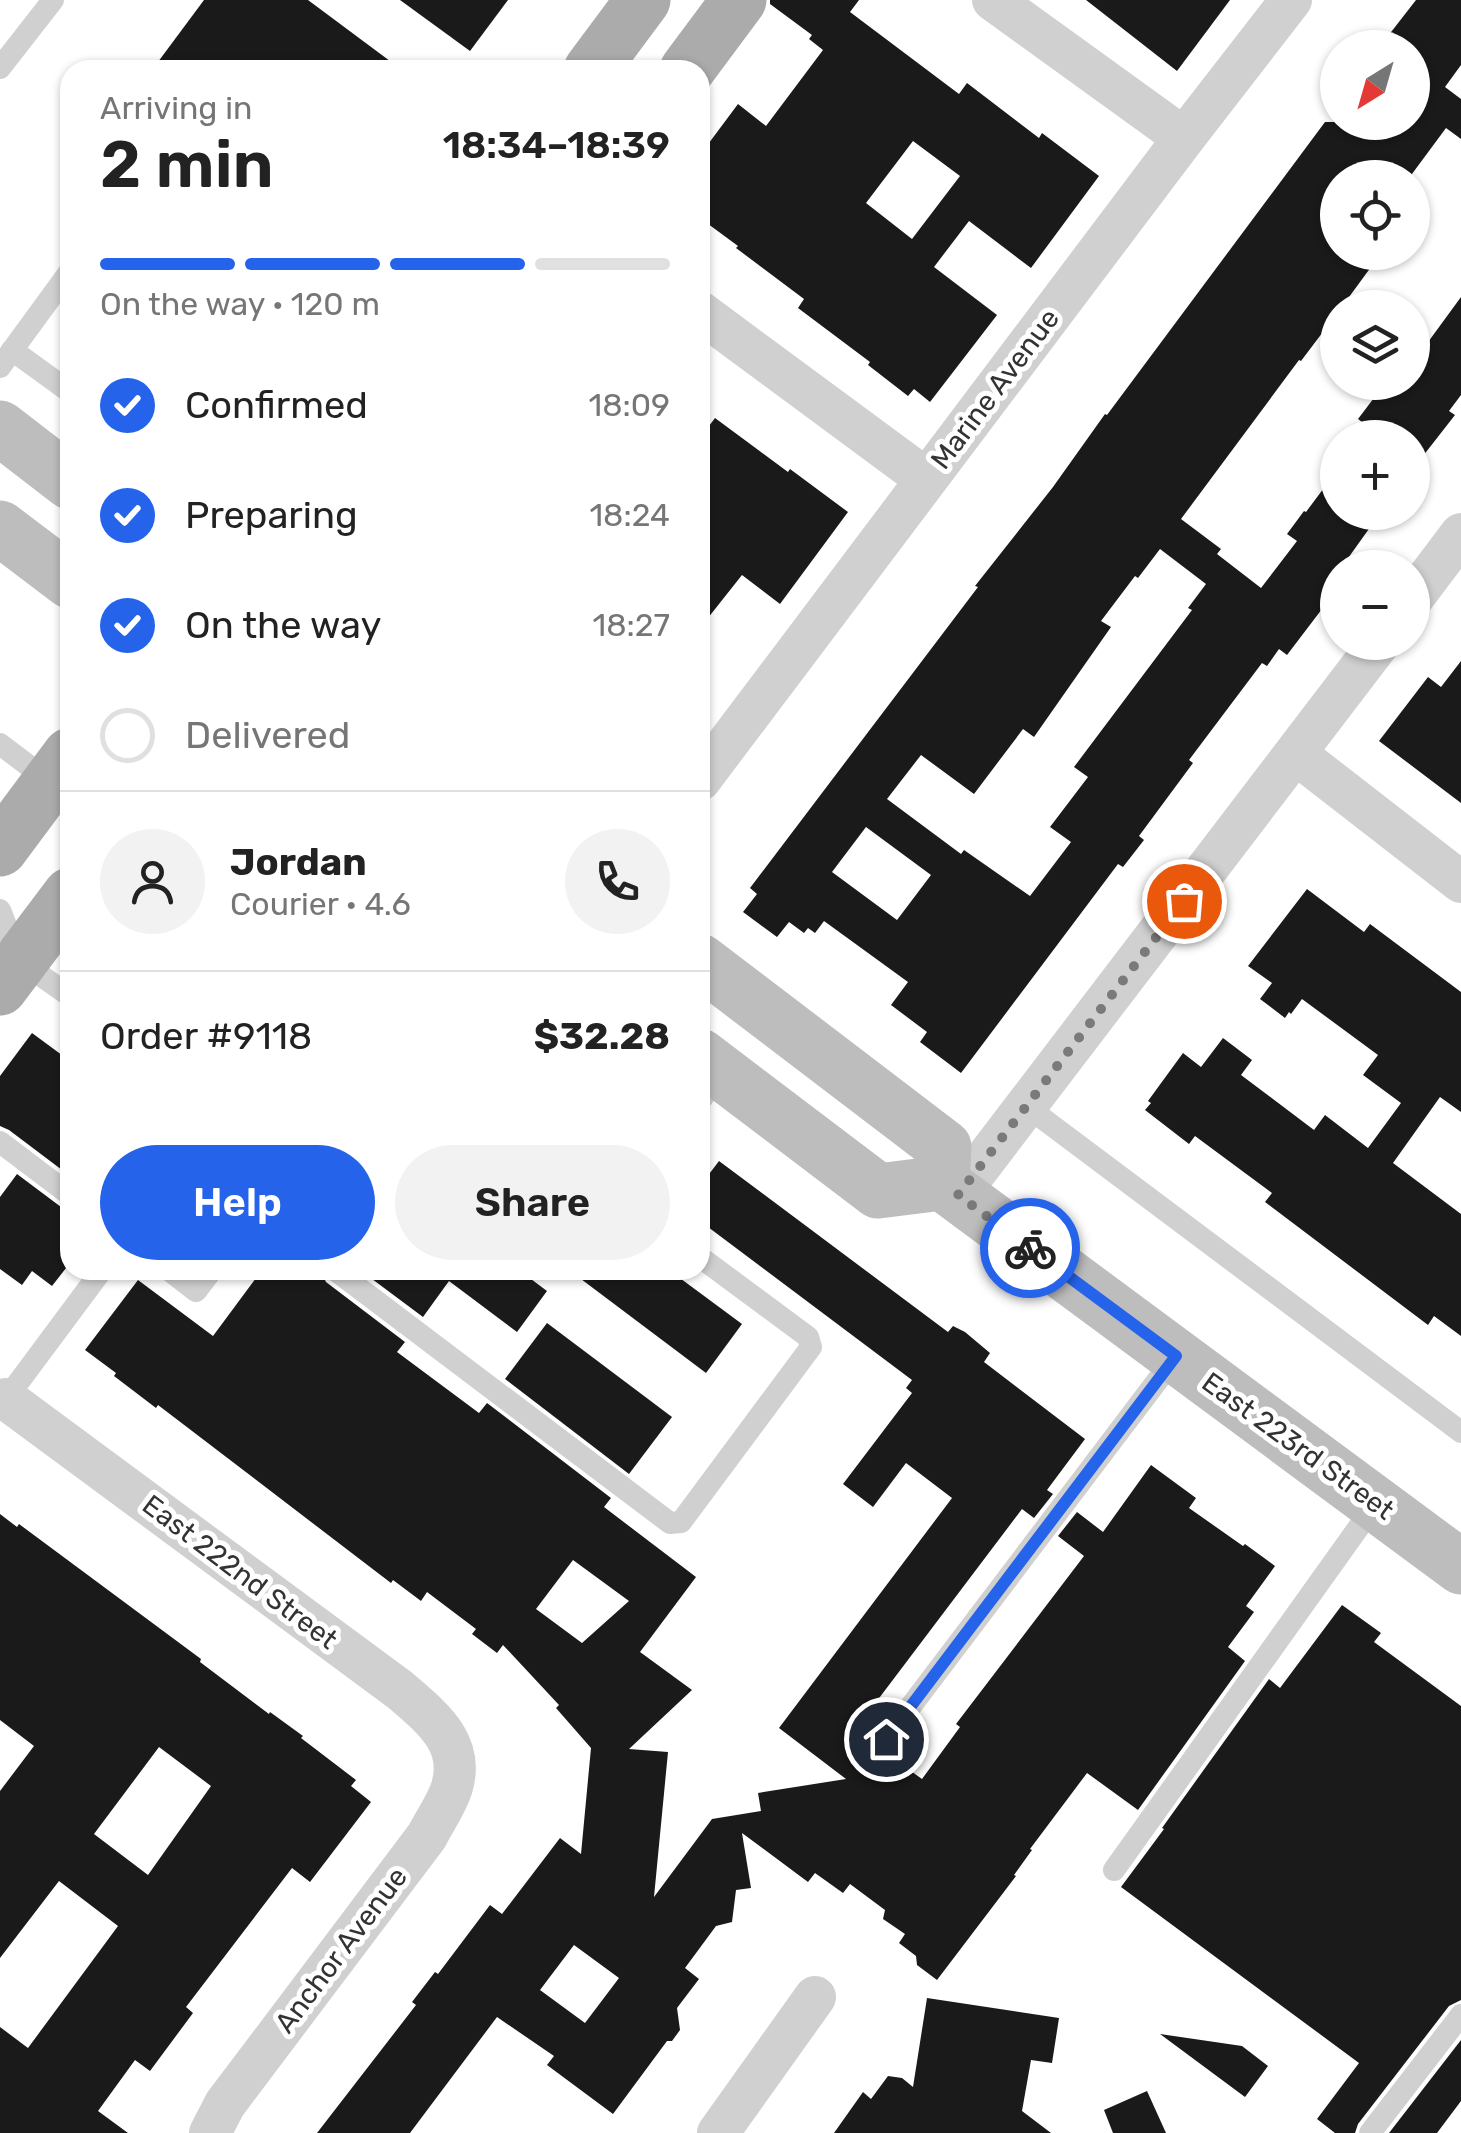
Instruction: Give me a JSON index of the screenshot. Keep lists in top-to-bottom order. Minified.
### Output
{"streets":{"main road":["East 223rd Street"],"street":["Marine Avenue","East 222nd Street","Anchor Avenue"]},"crossings":[["East 222nd Street","Anchor Avenue"]],"north":"bottom left","page":{"map_buttons":["+","−"],"heading":["2 min","Arriving in","18:34–18:39"],"panel":["Jordan","Courier · 4.6","Order #9118","$32.28"],"bar":"On the way · 120 m","list":[["Confirmed","18:09"],["Preparing","18:24"],["On the way","18:27"],"Delivered"],"buttons":["Help","Share"]}}
